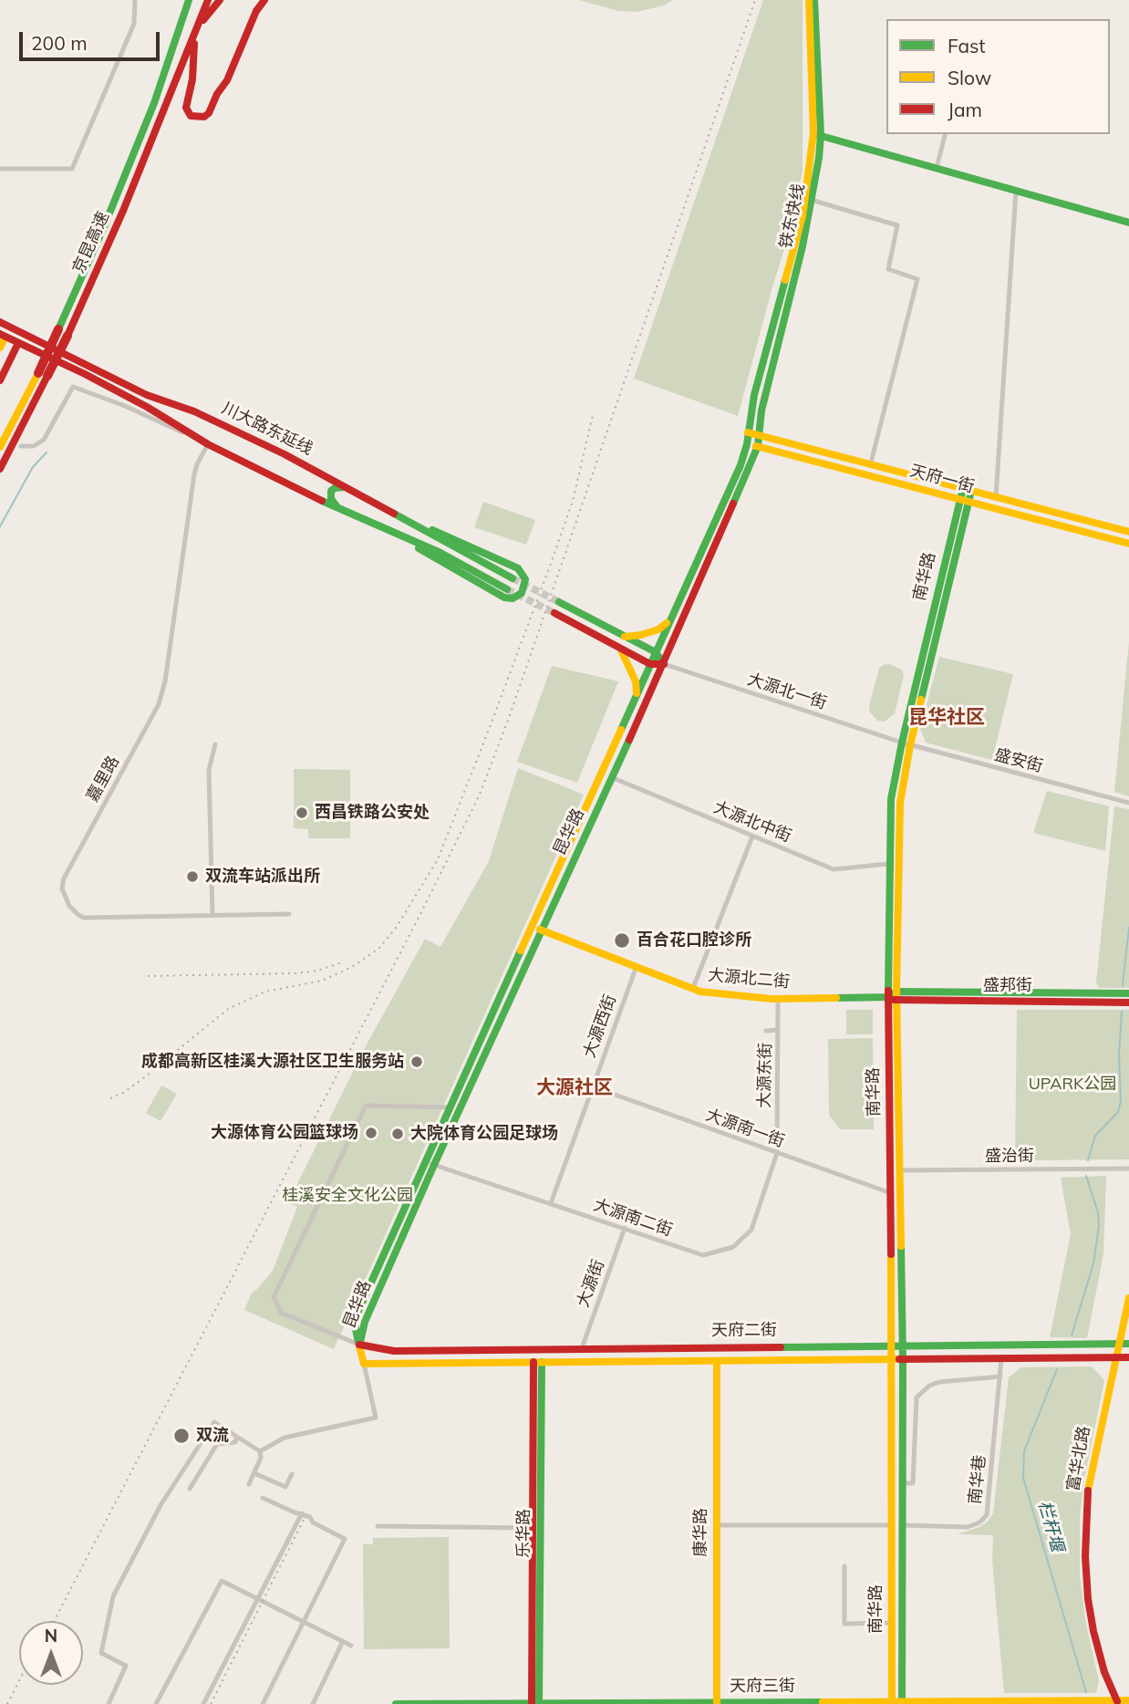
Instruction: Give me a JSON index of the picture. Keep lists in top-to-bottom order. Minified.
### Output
{"streets":{"main road":["铁东快线","京昆高速","川大路东延线","天府一街","南华路","昆华路","大源北二街","盛邦街","天府二街","富华北路","康华路","乐华路","天府三街"],"street":["大源北一街","盛安街","嘉里路","大源北中街","大源西街","大源东街","大源南一街","盛治街","大源南二街","大源街","南华巷"]},"crossings":[["铁东快线","天府一街"],["铁东快线","昆华路"],["天府一街","南华路"],["天府一街","昆华路"],["南华路","大源北一街"],["南华路","盛安街"],["南华路","大源北中街"],["南华路","大源北二街"],["南华路","盛邦街"],["南华路","大源南一街"],["南华路","盛治街"],["南华路","天府二街"],["南华路","南华巷"],["南华路","天府三街"],["大源北一街","盛安街"],["大源北一街","昆华路"],["大源北中街","昆华路"],["昆华路","大源北二街"],["昆华路","大源南二街"],["昆华路","天府二街"],["大源北二街","盛邦街"],["大源北二街","大源西街"],["大源北二街","大源东街"],["大源西街","大源南一街"],["大源西街","大源南二街"],["大源东街","大源南一街"],["大源东街","大源南二街"],["大源南一街","大源南二街"],["大源南二街","大源街"],["大源街","天府二街"],["天府二街","富华北路"],["天府二街","南华巷"],["天府二街","康华路"],["天府二街","乐华路"],["富华北路","天府三街"],["南华巷","康华路"],["康华路","天府三街"],["乐华路","天府三街"]],"districts":["昆华社区","大源社区"],"water":["栏杆堰"],"parks":["UPARK公园","桂溪安全文化公园"],"places":["西昌铁路公安处","双流车站派出所","百合花口腔诊所","成都高新区桂溪大源社区卫生服务站","大源体育公园篮球场","大院体育公园足球场","双流"],"legend":["Fast","Slow","Jam"],"scale_bar":"200 m","north":"top"}
